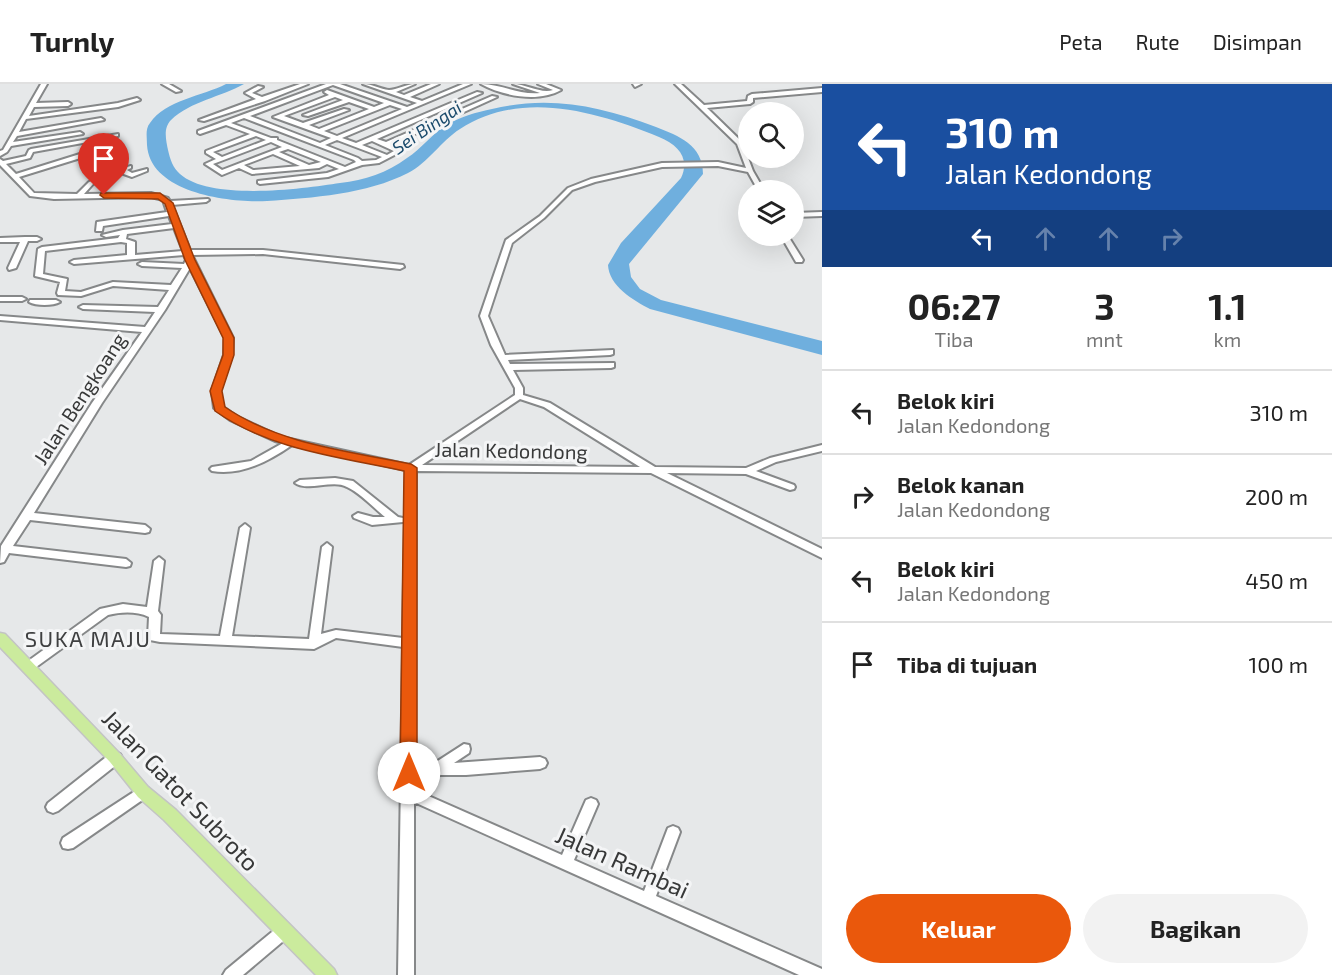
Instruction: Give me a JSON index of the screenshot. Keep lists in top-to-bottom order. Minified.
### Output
{"streets":{"main road":["Jalan Gatot Subroto"],"street":["Jalan Bengkoang","Jalan Kedondong","Jalan Rambai"]},"crossings":[["Jalan Bengkoang","Jalan Kedondong"]],"districts":["SUKA MAJU"],"water":["Sei Bingai"],"page":{"header":"Turnly","nav":["Peta","Rute","Disimpan"],"turn":["310 m","Jalan Kedondong"],"eta":["06:27","Tiba","3","mnt","1.1","km"],"list":[{"name":"Belok kiri","note":"Jalan Kedondong","value":"310 m"},{"name":"Belok kanan","note":"Jalan Kedondong","value":"200 m"},{"name":"Belok kiri","note":"Jalan Kedondong","value":"450 m"},{"name":"Tiba di tujuan","value":"100 m"}],"buttons":["Keluar","Bagikan"]}}
